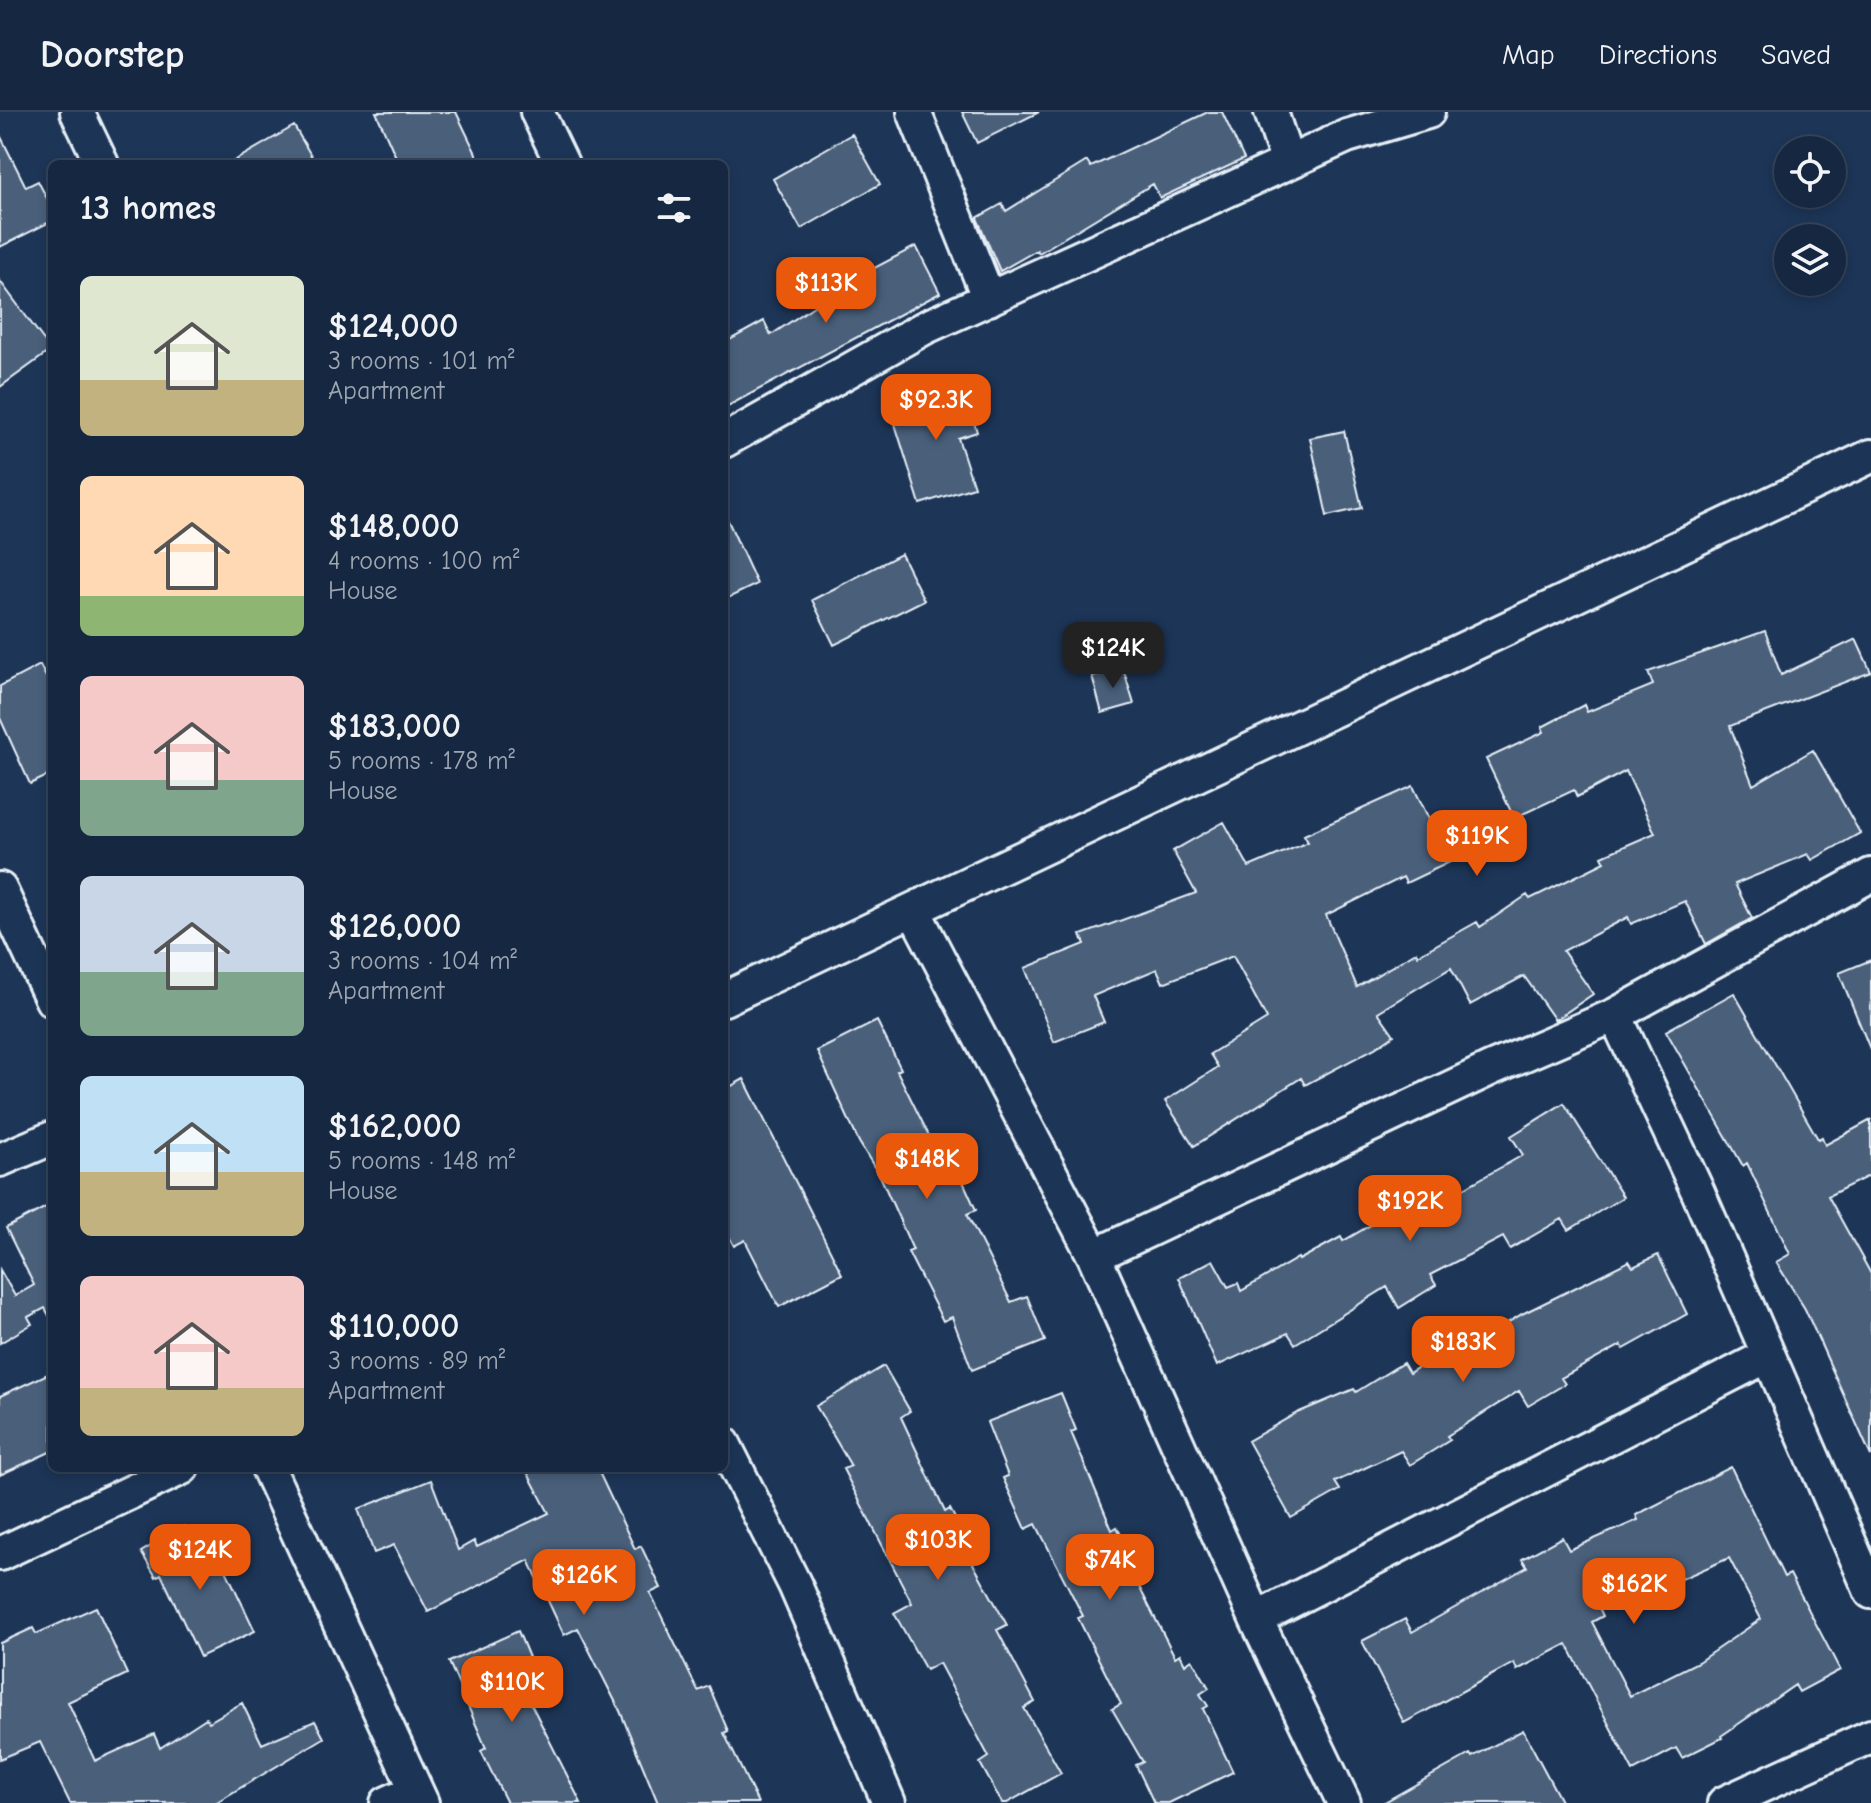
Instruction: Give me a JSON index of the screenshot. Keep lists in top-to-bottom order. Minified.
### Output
{"page":{"header":"Doorstep","nav":["Map","Directions","Saved"],"heading":"13 homes","list":[{"name":"$124,000","note":"3 rooms · 101 m² · Apartment"},{"name":"$148,000","note":"4 rooms · 100 m² · House"},{"name":"$183,000","note":"5 rooms · 178 m² · House"},{"name":"$126,000","note":"3 rooms · 104 m² · Apartment"},{"name":"$162,000","note":"5 rooms · 148 m² · House"},{"name":"$110,000","note":"3 rooms · 89 m² · Apartment"}],"price":["$113K","$92.3K","$124K","$119K","$148K","$192K","$183K","$103K","$124K","$74K","$126K","$162K","$110K"]}}
